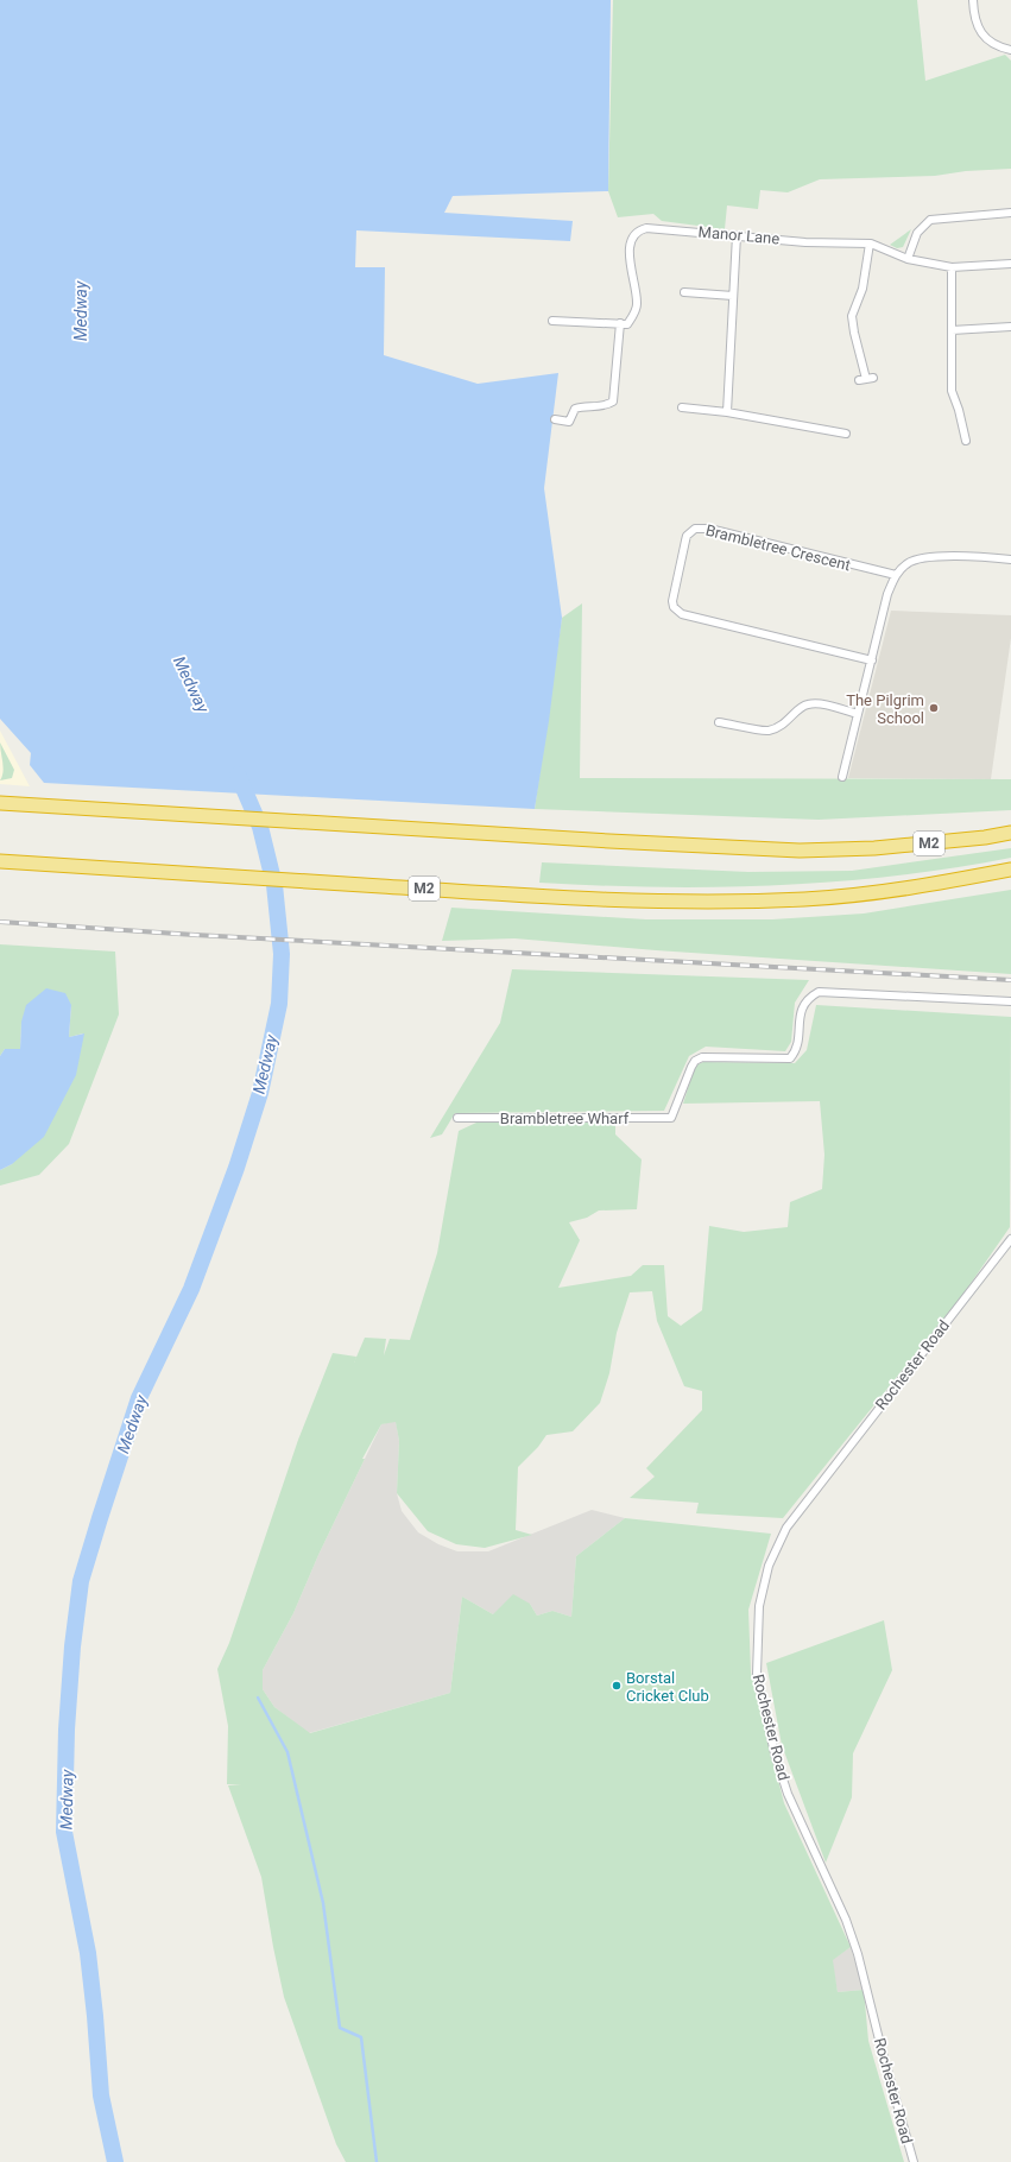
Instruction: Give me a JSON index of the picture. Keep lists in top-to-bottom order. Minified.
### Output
{"streets":{"highway":["M2"],"street":["Manor Lane","Brambletree Crescent","Brambletree Wharf","Rochester Road"]},"water":["Medway"],"places":["The Pilgrim School","Borstal Cricket Club"]}
